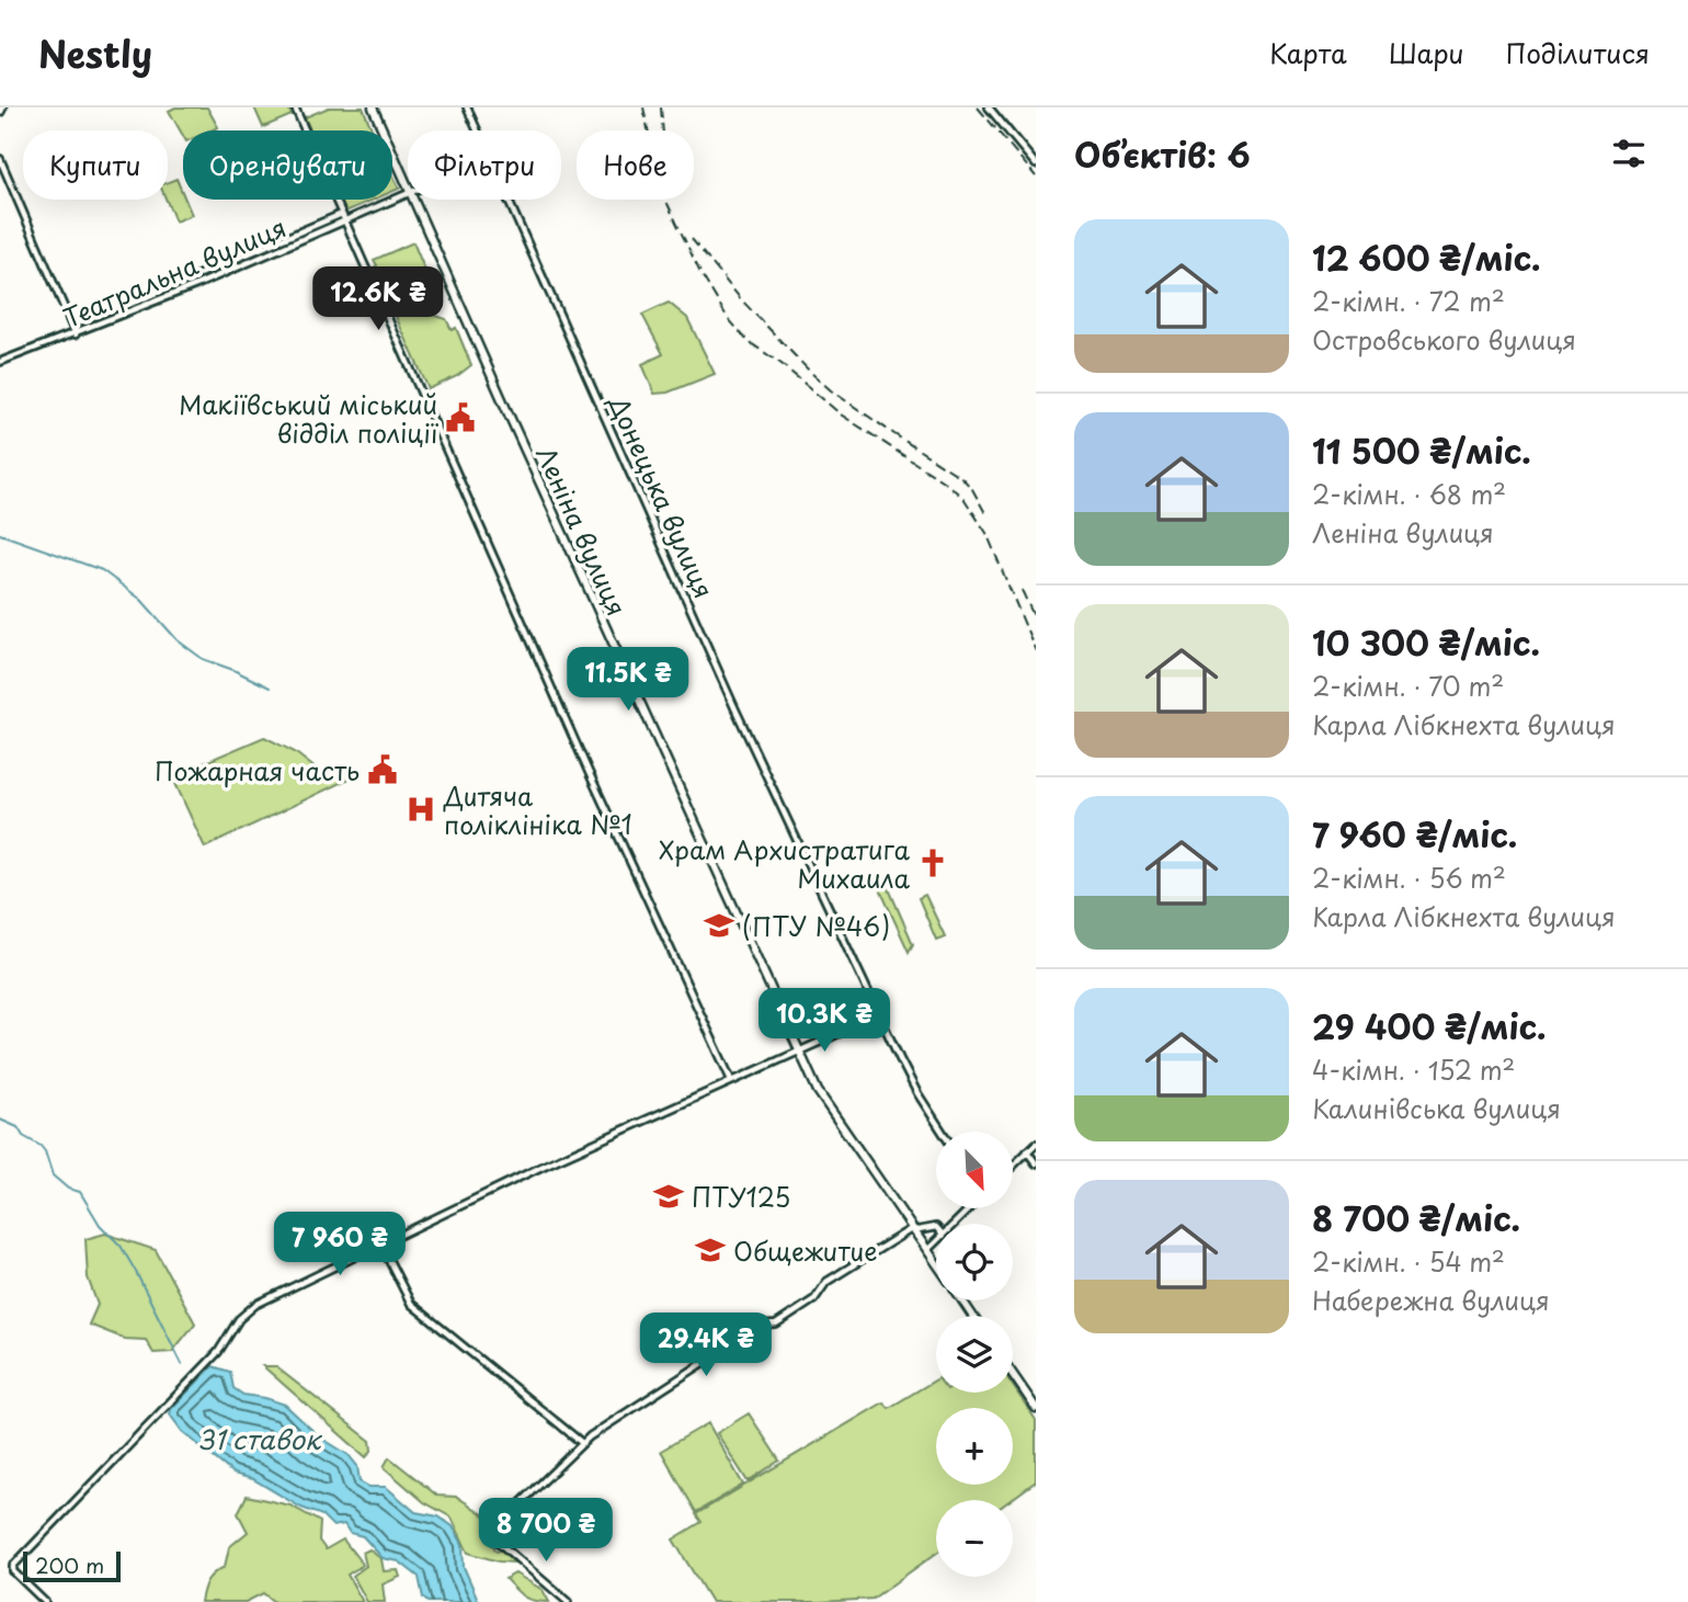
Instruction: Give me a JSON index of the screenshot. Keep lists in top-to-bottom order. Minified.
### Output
{"streets":{"main road":["Леніна вулиця"],"street":["Театральна вулиця","Донецька вулиця"]},"water":["31 ставок"],"places":{"public building":["Макіївський міський відділ поліції","Пожарная часть"],"hospital":["Дитяча поліклініка №1"],"church":["Храм Архистратига Михаила"],"school or university":["(ПТУ №46)","ПТУ125","Общежитие"]},"scale_bar":"200 m","north":"bottom right","page":{"header":"Nestly","nav":["Карта","Шари","Поділитися"],"heading":"Об’єктів: 6","chip":["Купити","Орендувати","Фільтри","Нове"],"list":[{"name":"12 600 ₴/міс.","note":"2-кімн. · 72 m² · Островського вулиця"},{"name":"11 500 ₴/міс.","note":"2-кімн. · 68 m² · Леніна вулиця"},{"name":"10 300 ₴/міс.","note":"2-кімн. · 70 m² · Карла Лібкнехта вулиця"},{"name":"7 960 ₴/міс.","note":"2-кімн. · 56 m² · Карла Лібкнехта вулиця"},{"name":"29 400 ₴/міс.","note":"4-кімн. · 152 m² · Калинівська вулиця"},{"name":"8 700 ₴/міс.","note":"2-кімн. · 54 m² · Набережна вулиця"}],"price":["12.6K ₴","11.5K ₴","10.3K ₴","7 960 ₴","29.4K ₴","8 700 ₴"],"map_buttons":["+","−"],"scale":"200 m"}}
